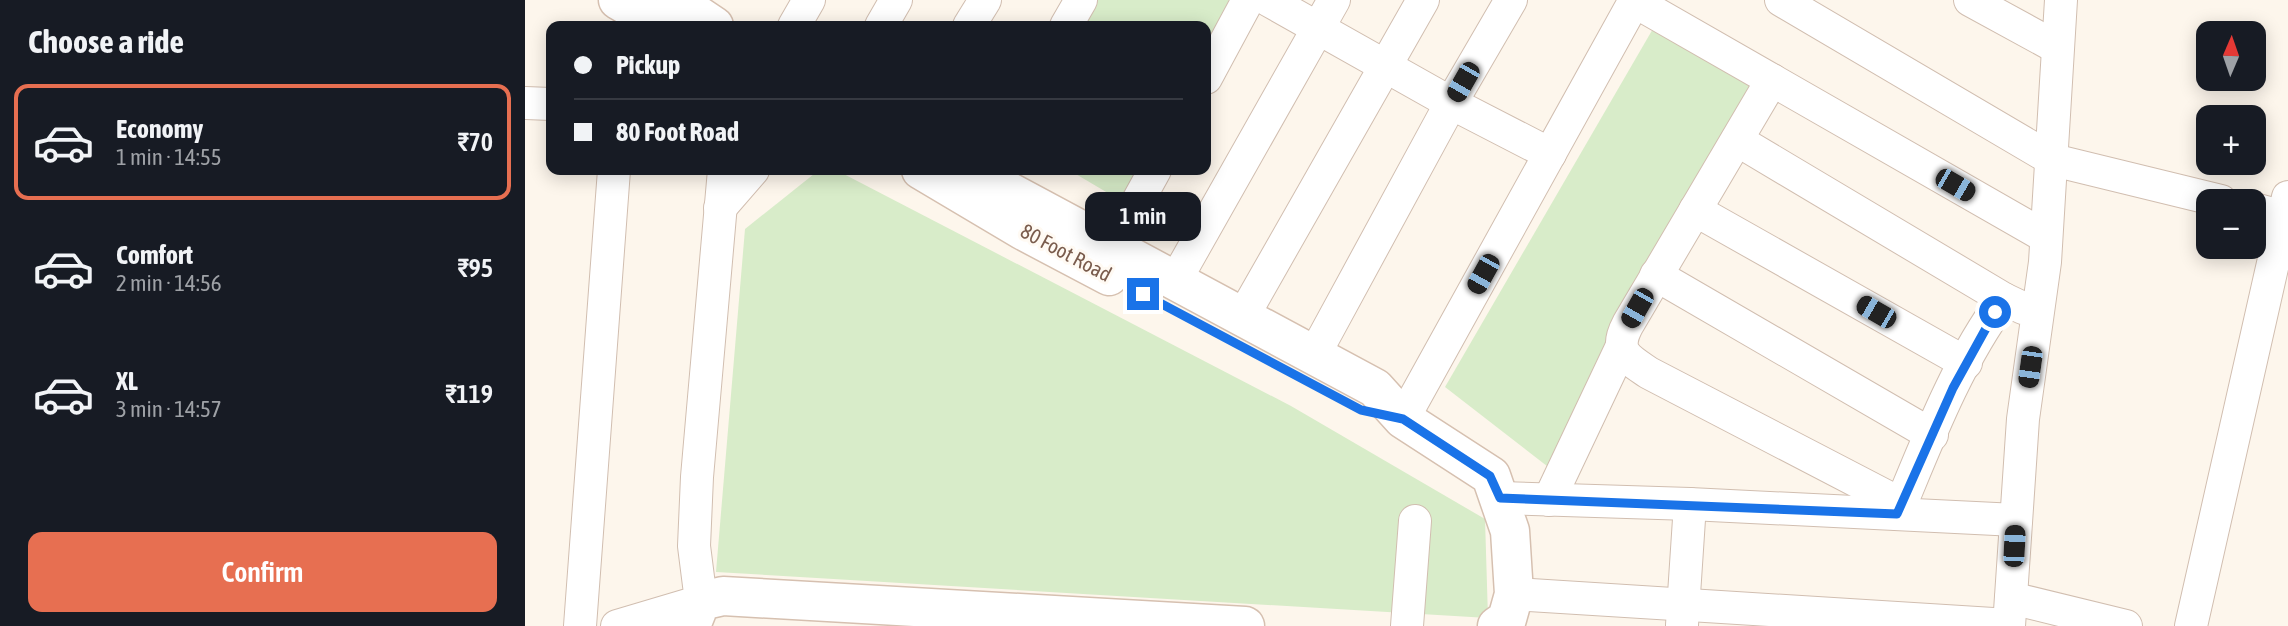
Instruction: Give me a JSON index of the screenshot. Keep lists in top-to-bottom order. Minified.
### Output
{"streets":{"street":["80 Foot Road"]},"north":"top","page":{"heading":"Choose a ride","map_buttons":["+","−"],"banner":["Pickup","80 Foot Road"],"list":[{"name":"Economy","note":"1 min · 14:55","value":"₹70"},{"name":"Comfort","note":"2 min · 14:56","value":"₹95"},{"name":"XL","note":"3 min · 14:57","value":"₹119"}],"bubble":"1 min","buttons":"Confirm"}}
